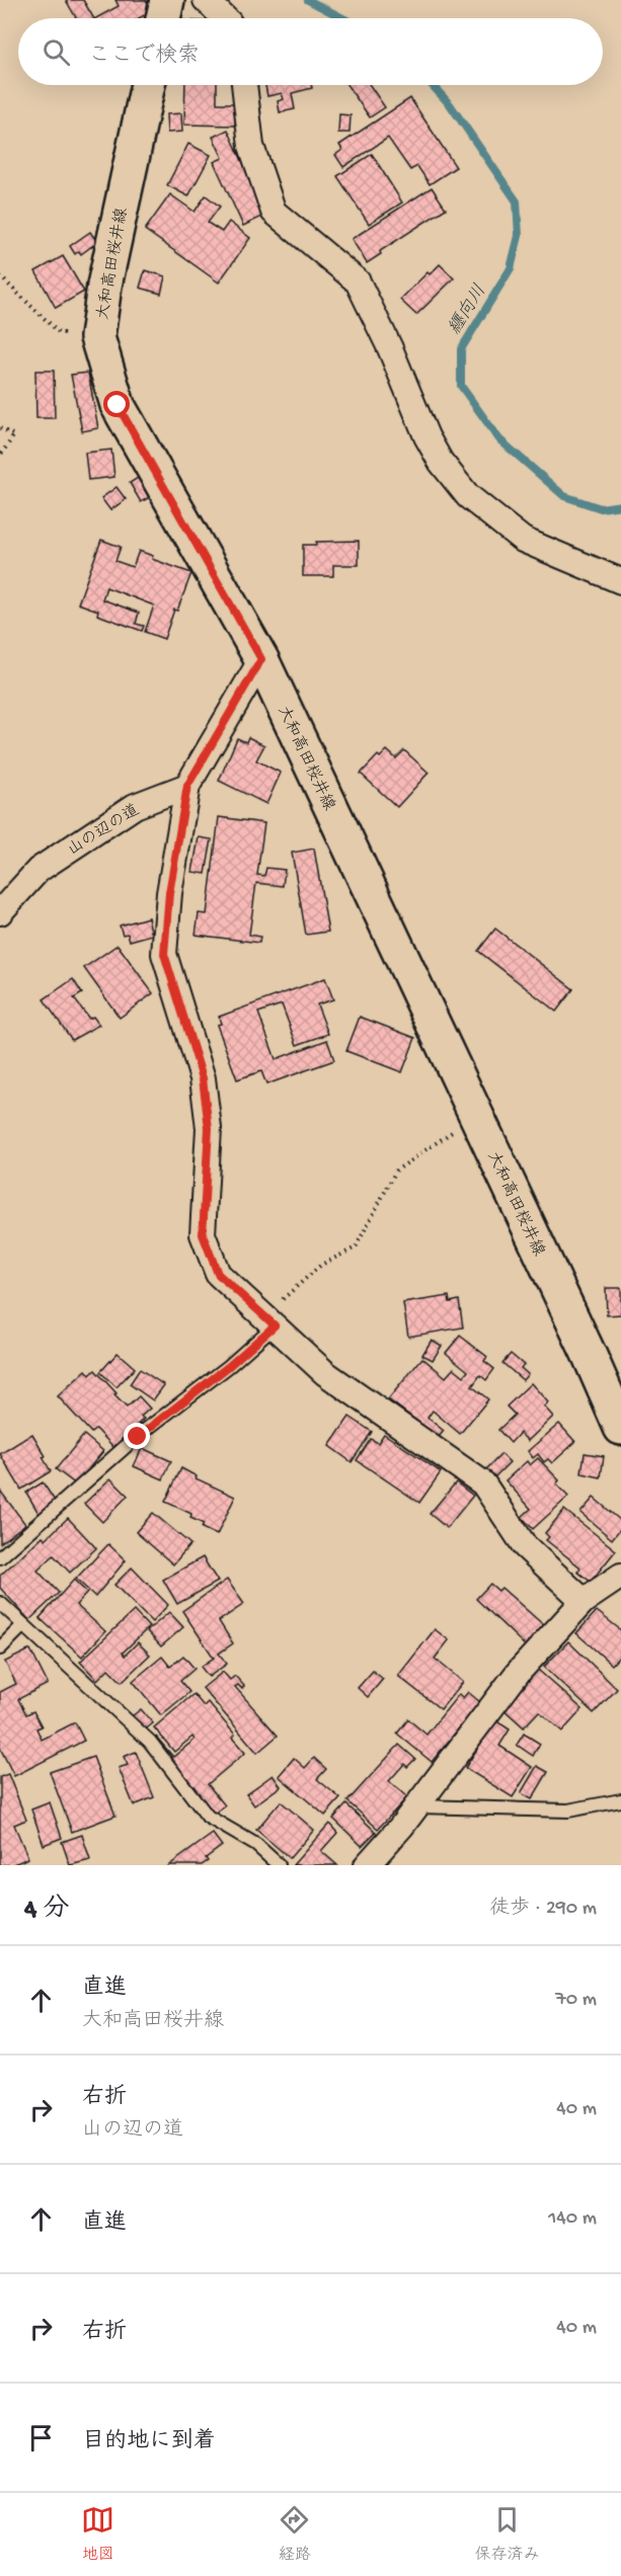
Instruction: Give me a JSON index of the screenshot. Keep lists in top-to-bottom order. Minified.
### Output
{"streets":{"main road":["大和高田桜井線"],"street":["山の辺の道"]},"water":["纒向川"],"page":{"search":"ここで検索","heading":["4 分","徒歩 · 290 m"],"list":[["直進","大和高田桜井線","70 m"],["右折","山の辺の道","40 m"],["直進","140 m"],["右折","40 m"],"目的地に到着"],"nav":["地図","経路","保存済み"]}}
